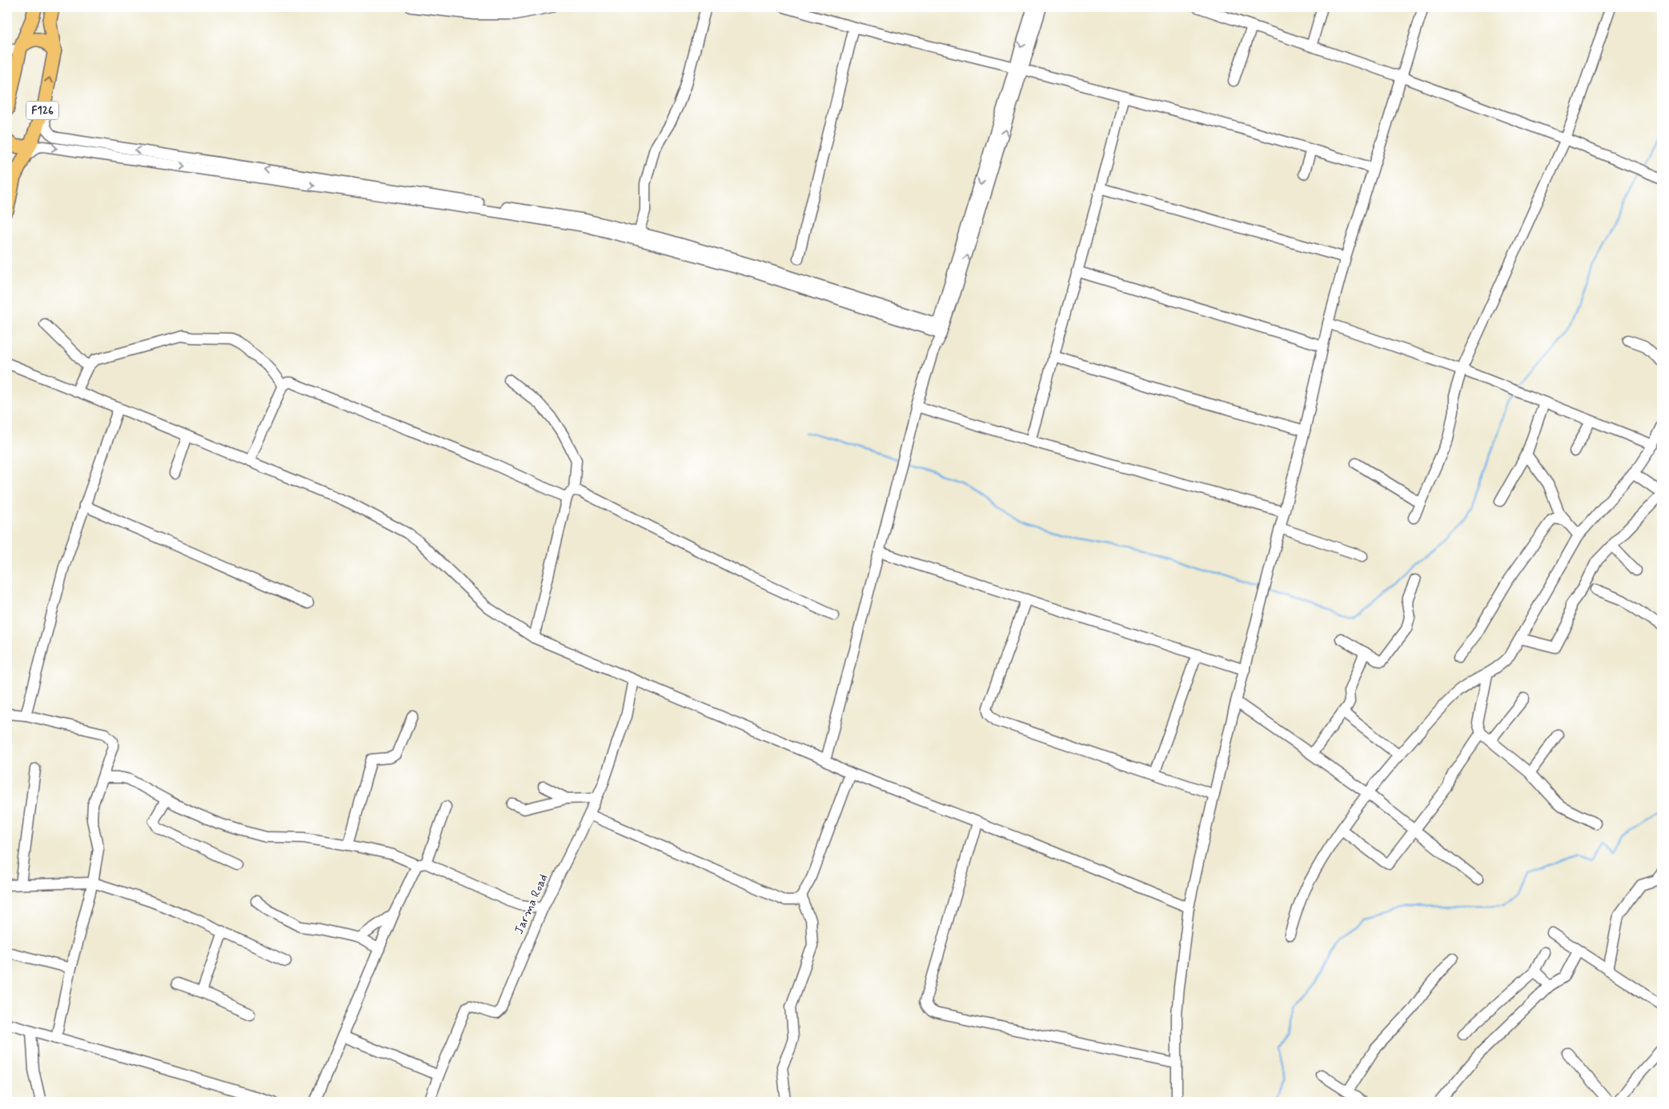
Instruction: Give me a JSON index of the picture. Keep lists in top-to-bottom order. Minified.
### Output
{"streets":{"main road":["F126"],"street":["Jarma Road"]}}
